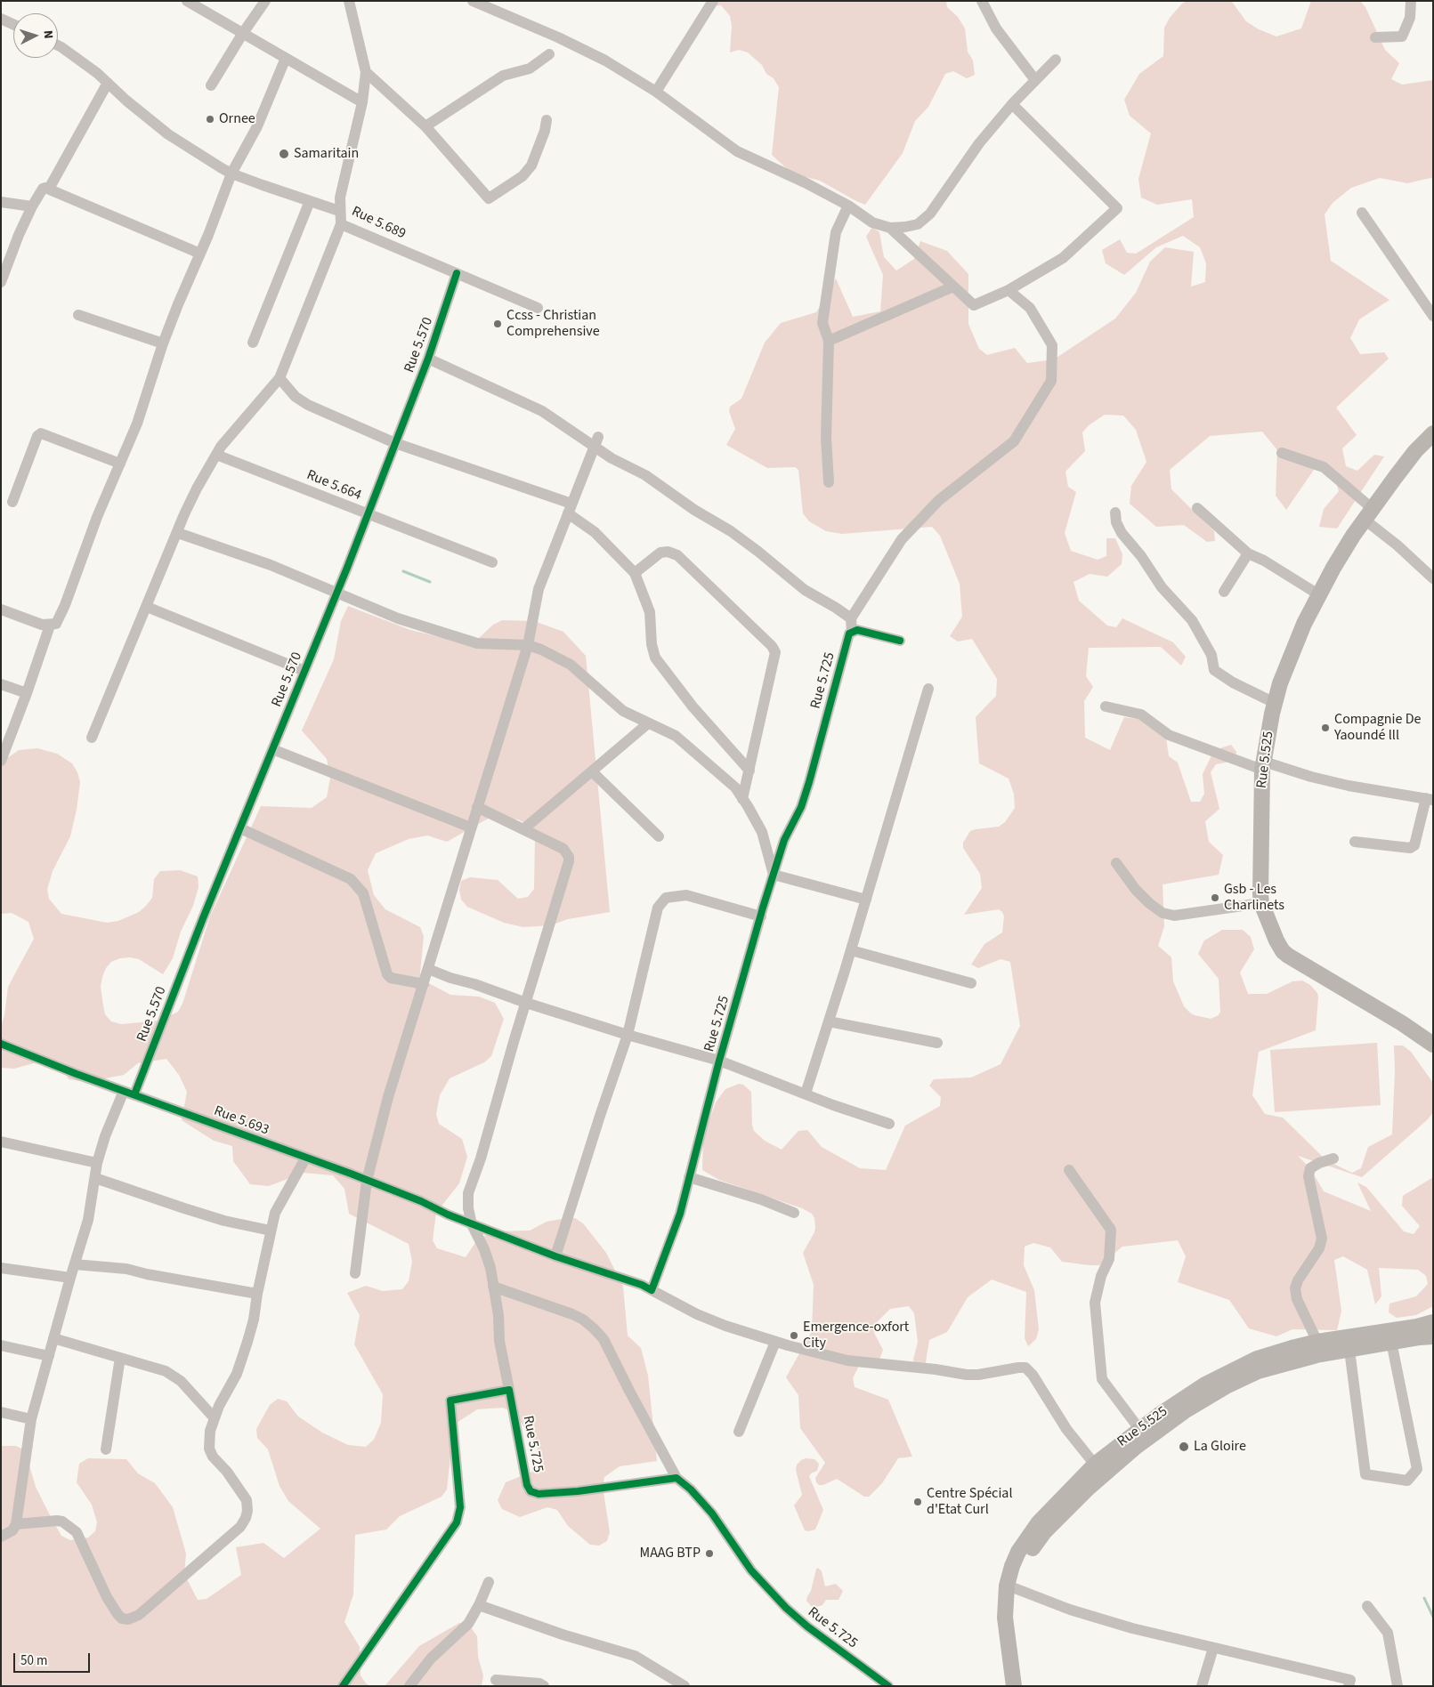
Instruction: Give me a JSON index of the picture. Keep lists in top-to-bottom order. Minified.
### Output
{"streets":{"street":["Rue 5.689","Rue 5.570","Rue 5.664","Rue 5.725","Rue 5.525","Rue 5.693"]},"crossings":[["Rue 5.689","Rue 5.570"],["Rue 5.570","Rue 5.664"],["Rue 5.570","Rue 5.693"],["Rue 5.725","Rue 5.693"]],"places":["Ornee","Samaritain","Ccss - Christian Comprehensive","Compagnie De Yaoundé lll","Gsb - Les Charlinets","Emergence-oxfort City","La Gloire","Centre Spécial d'Etat Curl","MAAG BTP"],"scale_bar":"50 m","north":"right"}
